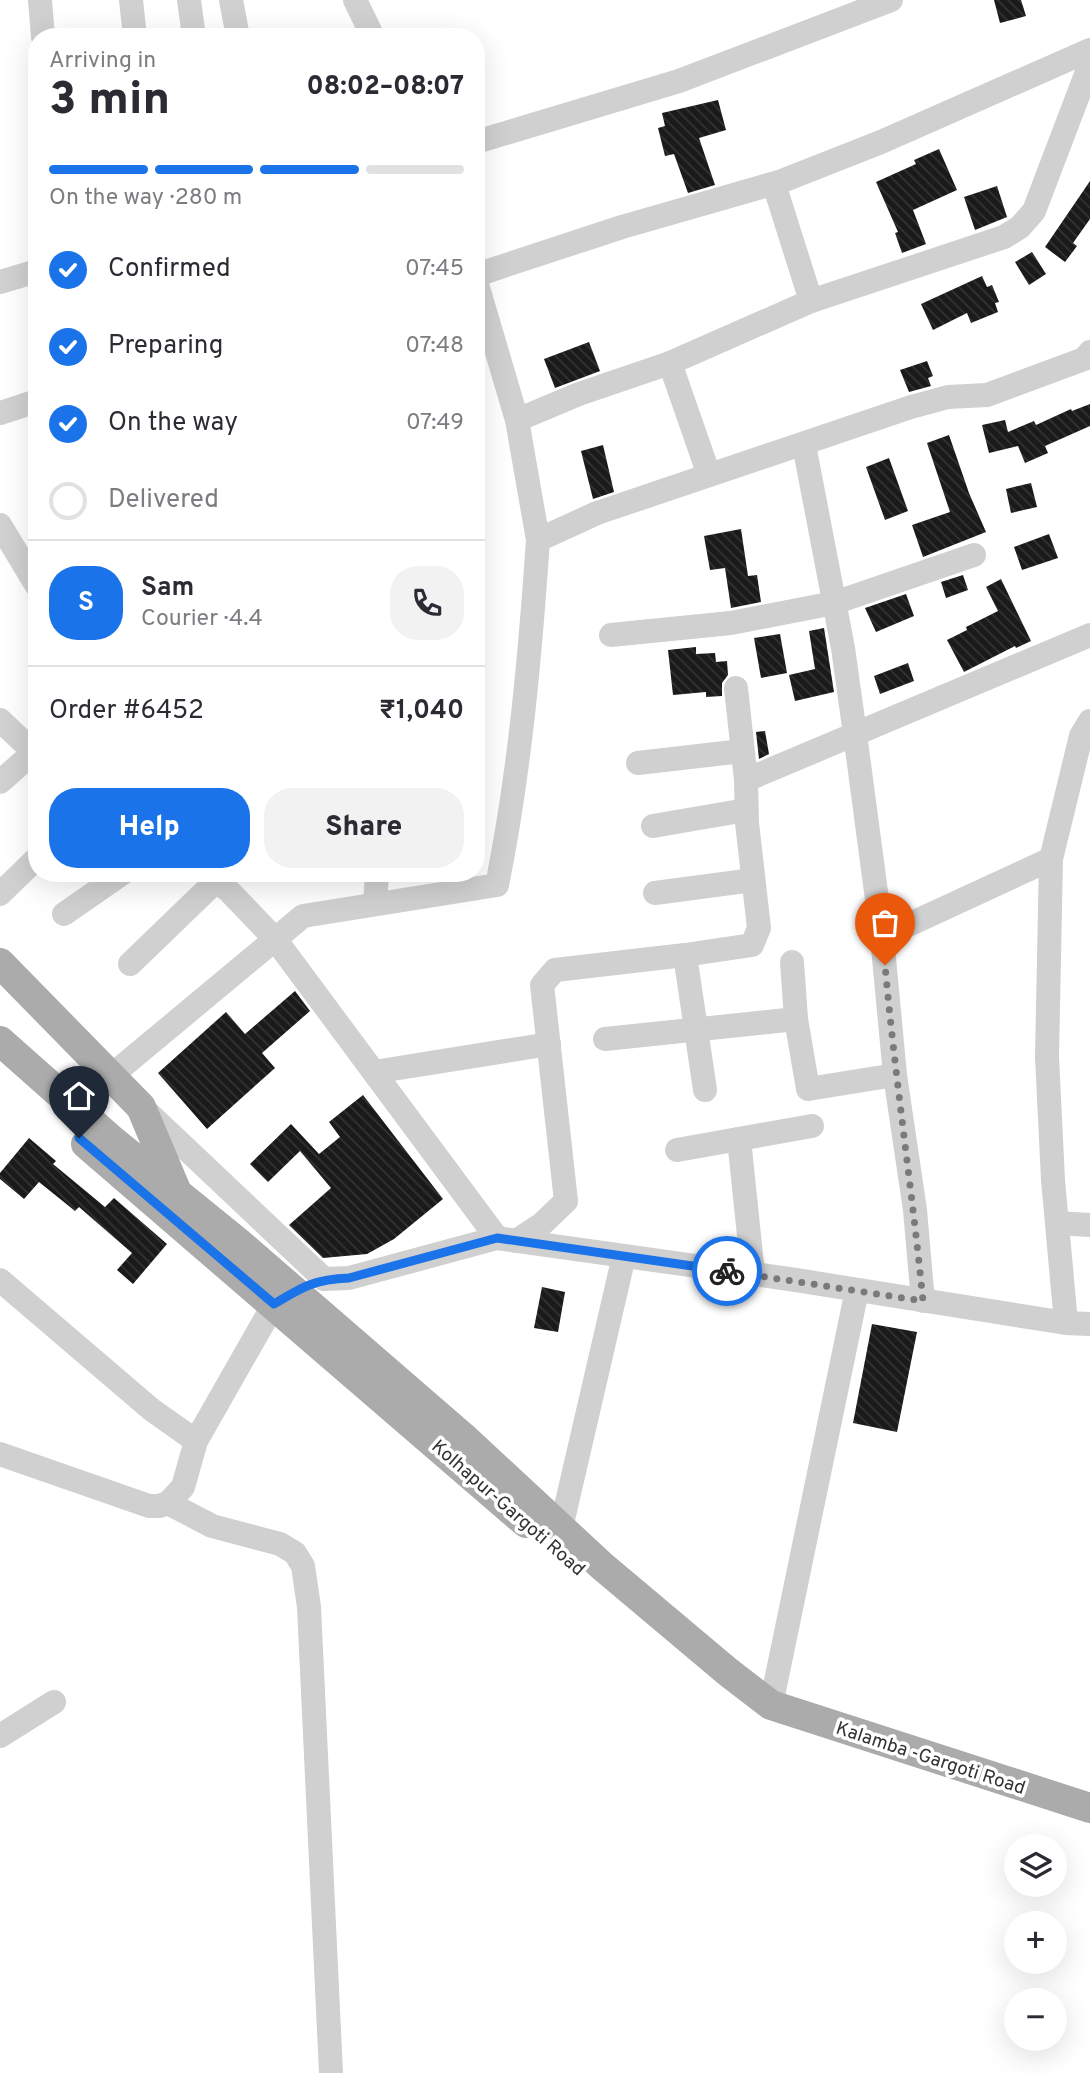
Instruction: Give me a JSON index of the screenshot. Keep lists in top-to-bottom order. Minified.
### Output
{"streets":{"main road":["Kolhapur-Gargoti Road","Kalamba -Gargoti Road"]},"crossings":[["Kolhapur-Gargoti Road","Kalamba -Gargoti Road"]],"page":{"heading":["3 min","Arriving in","08:02–08:07"],"panel":["Sam","Courier · 4.4","Order #6452","₹1,040"],"bar":"On the way · 280 m","list":[["Confirmed","07:45"],["Preparing","07:48"],["On the way","07:49"],"Delivered"],"round":"S","buttons":["Help","Share"],"map_buttons":["+","−"]}}
